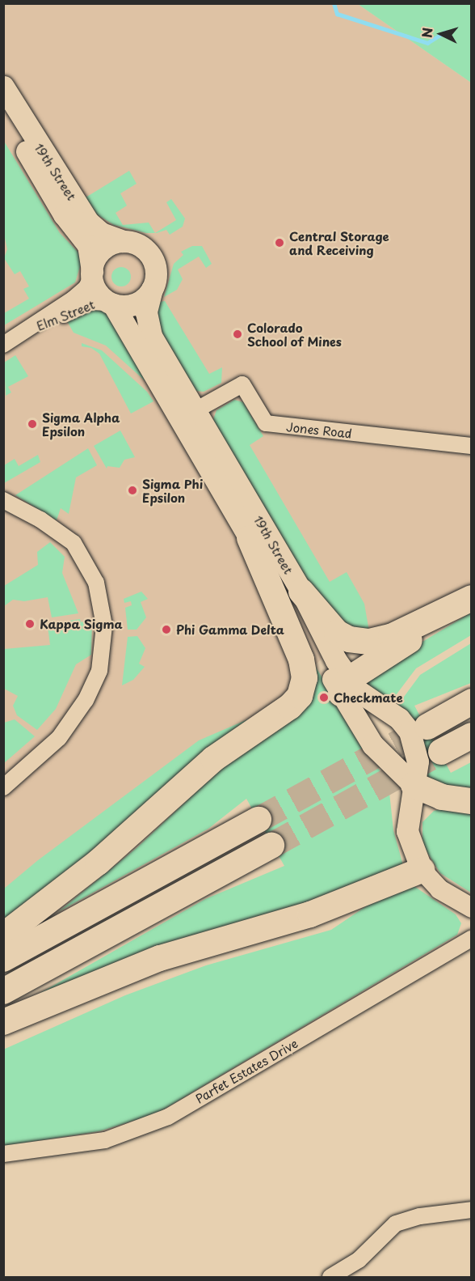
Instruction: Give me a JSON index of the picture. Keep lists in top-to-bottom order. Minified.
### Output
{"streets":{"main road":["19th Street"],"street":["Elm Street","Jones Road","Parfet Estates Drive"]},"crossings":[["19th Street","Elm Street"],["19th Street","Jones Road"]],"places":["Central Storage and Receiving","Colorado School of Mines","Sigma Alpha Epsilon","Sigma Phi Epsilon","Kappa Sigma","Phi Gamma Delta","Checkmate"],"north":"left"}
